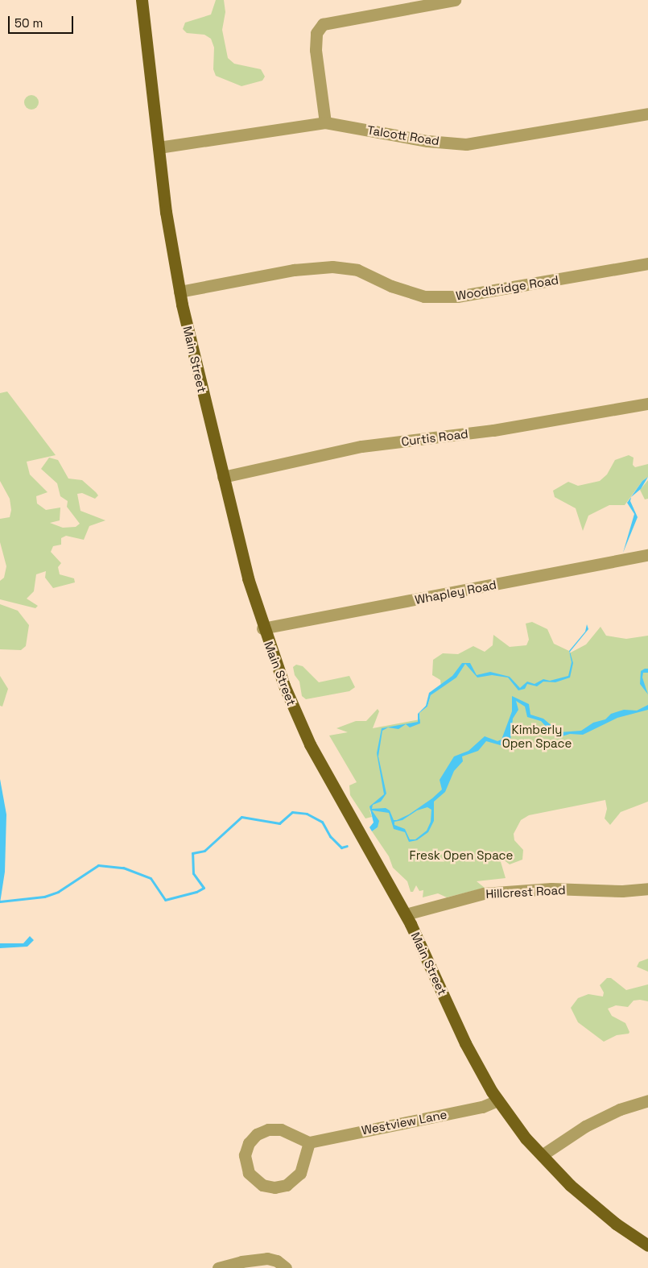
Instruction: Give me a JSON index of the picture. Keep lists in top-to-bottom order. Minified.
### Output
{"streets":{"main road":["Main Street"],"street":["Talcott Road","Woodbridge Road","Curtis Road","Whapley Road","Hillcrest Road","Westview Lane"]},"crossings":[["Talcott Road","Main Street"],["Woodbridge Road","Main Street"],["Main Street","Curtis Road"],["Main Street","Whapley Road"],["Main Street","Hillcrest Road"],["Main Street","Westview Lane"]],"parks":["Kimberly Open Space","Fresk Open Space"],"scale_bar":"50 m"}
